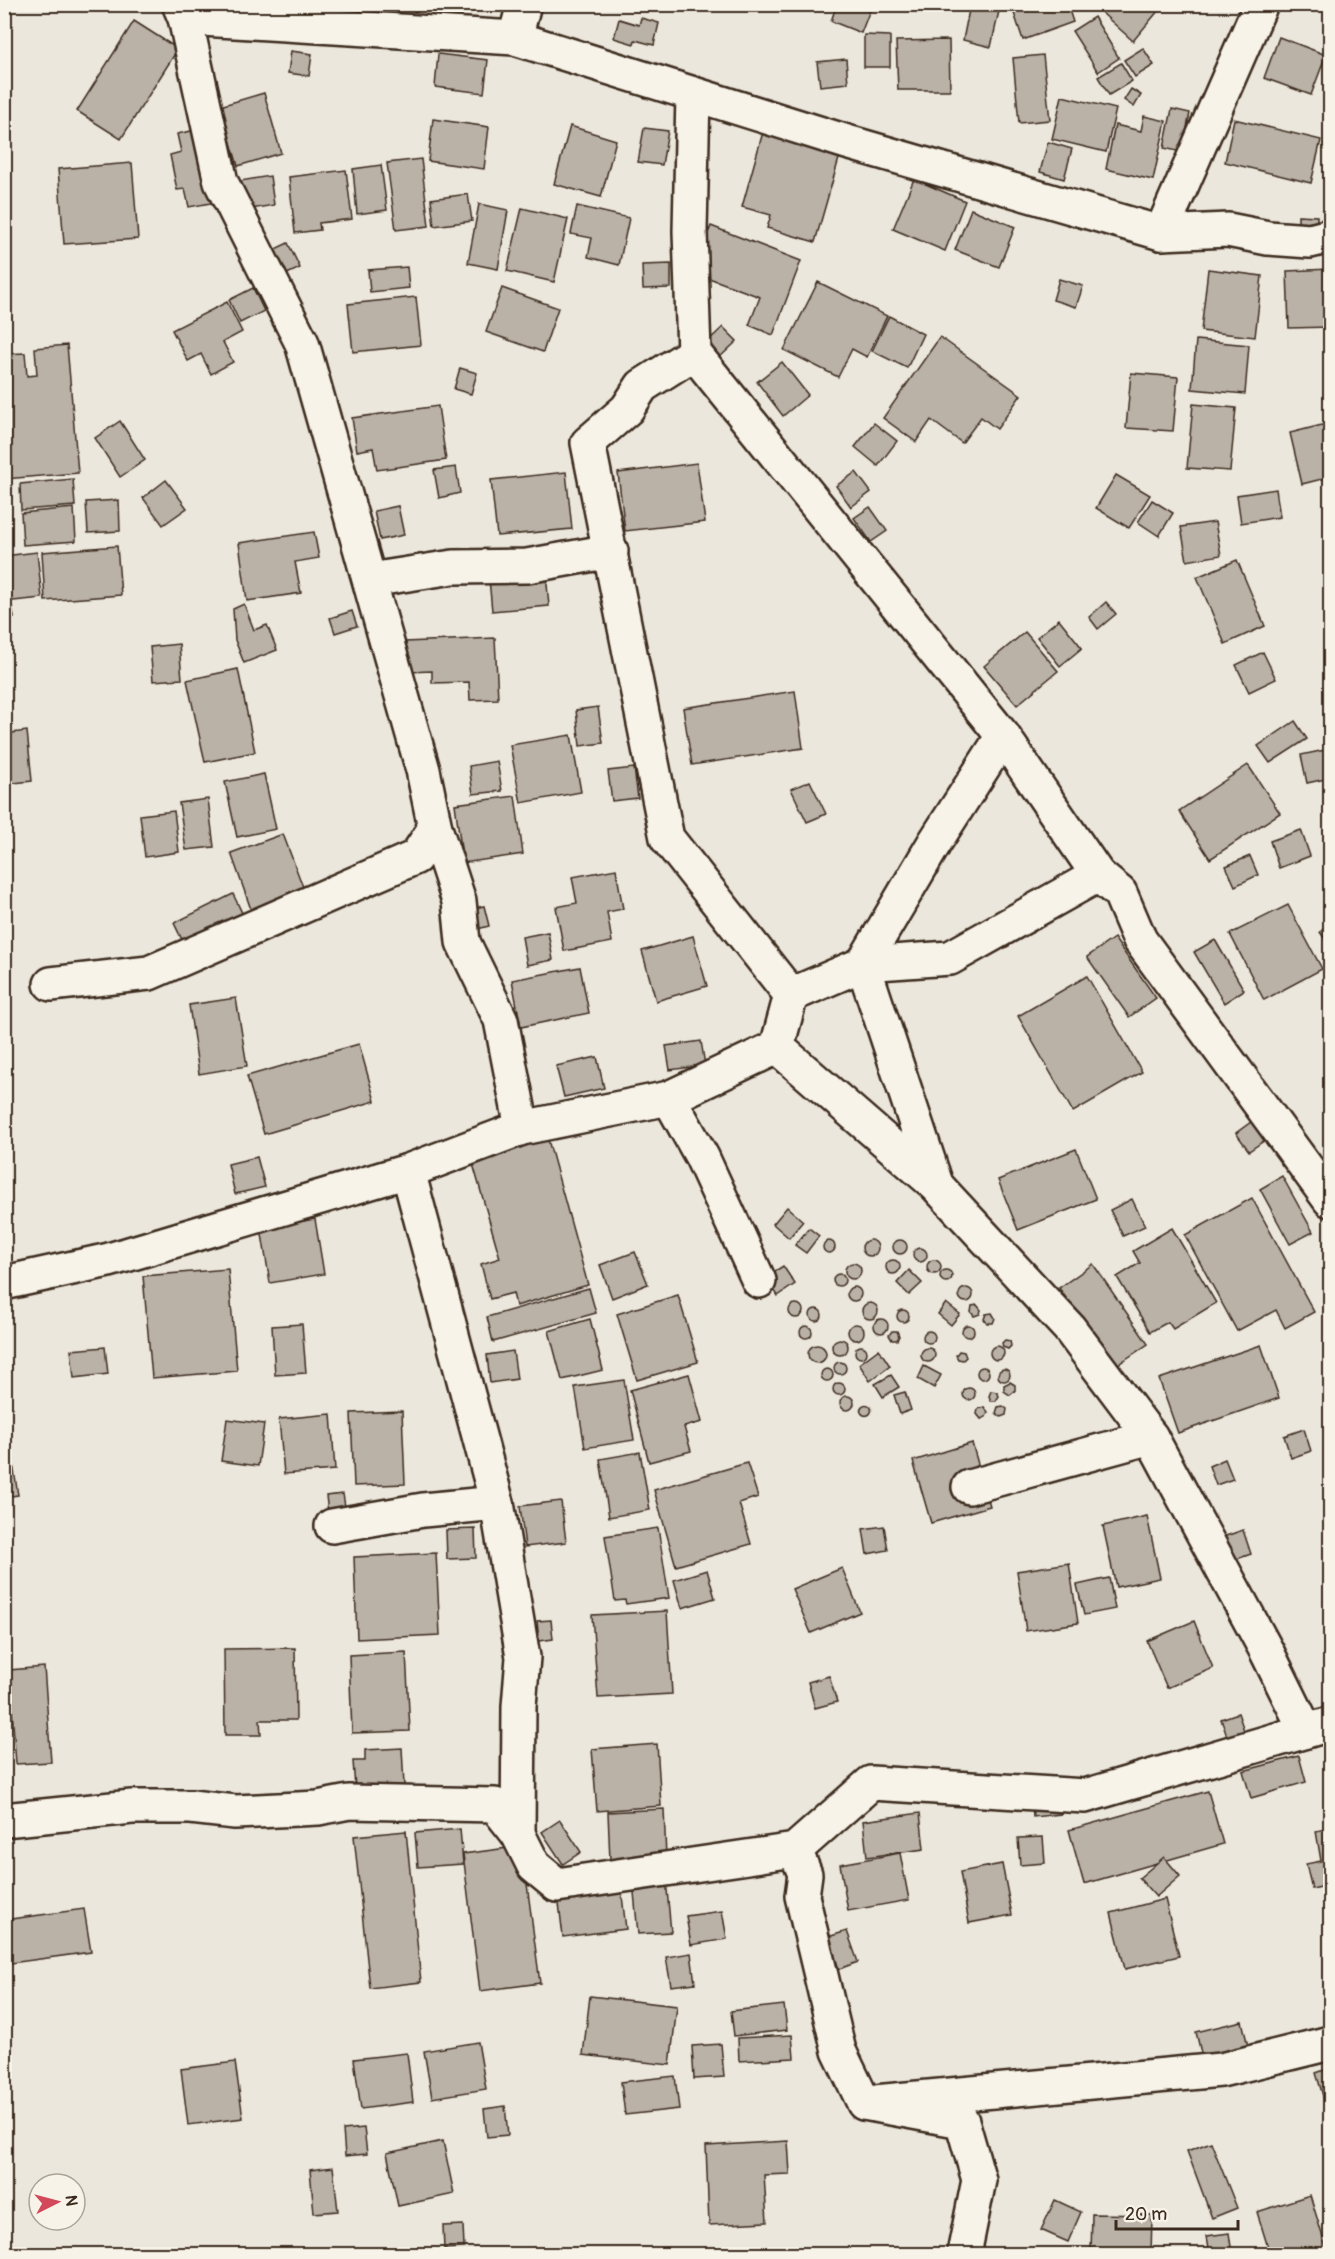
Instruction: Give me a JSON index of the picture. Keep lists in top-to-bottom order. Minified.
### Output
{"scale_bar":"20 m","north":"right"}
